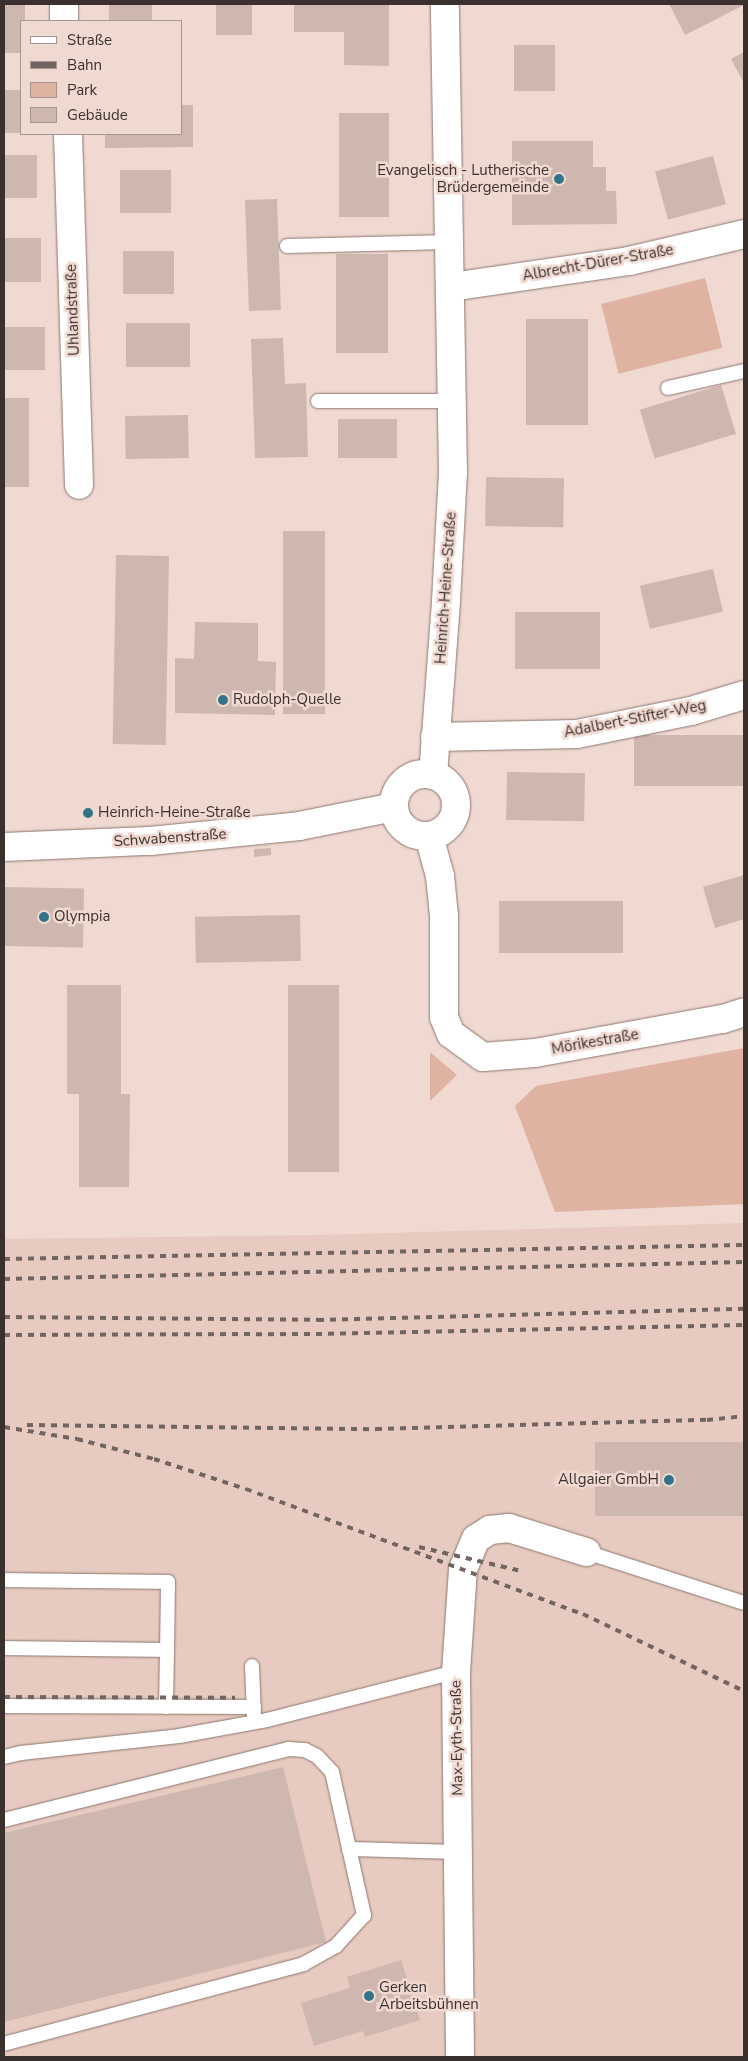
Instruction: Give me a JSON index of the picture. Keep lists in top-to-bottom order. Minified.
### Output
{"streets":{"street":["Albrecht-Dürer-Straße","Uhlandstraße","Heinrich-Heine-Straße","Adalbert-Stifter-Weg","Schwabenstraße","Mörikestraße","Max-Eyth-Straße"]},"crossings":[["Albrecht-Dürer-Straße","Heinrich-Heine-Straße"],["Heinrich-Heine-Straße","Adalbert-Stifter-Weg"],["Heinrich-Heine-Straße","Schwabenstraße"],["Heinrich-Heine-Straße","Mörikestraße"],["Schwabenstraße","Mörikestraße"]],"places":["Evangelisch - Lutherische Brüdergemeinde","Rudolph-Quelle","Heinrich-Heine-Straße","Olympia","Allgaier GmbH","Gerken Arbeitsbühnen"],"legend":["Straße","Bahn","Park","Gebäude"]}
